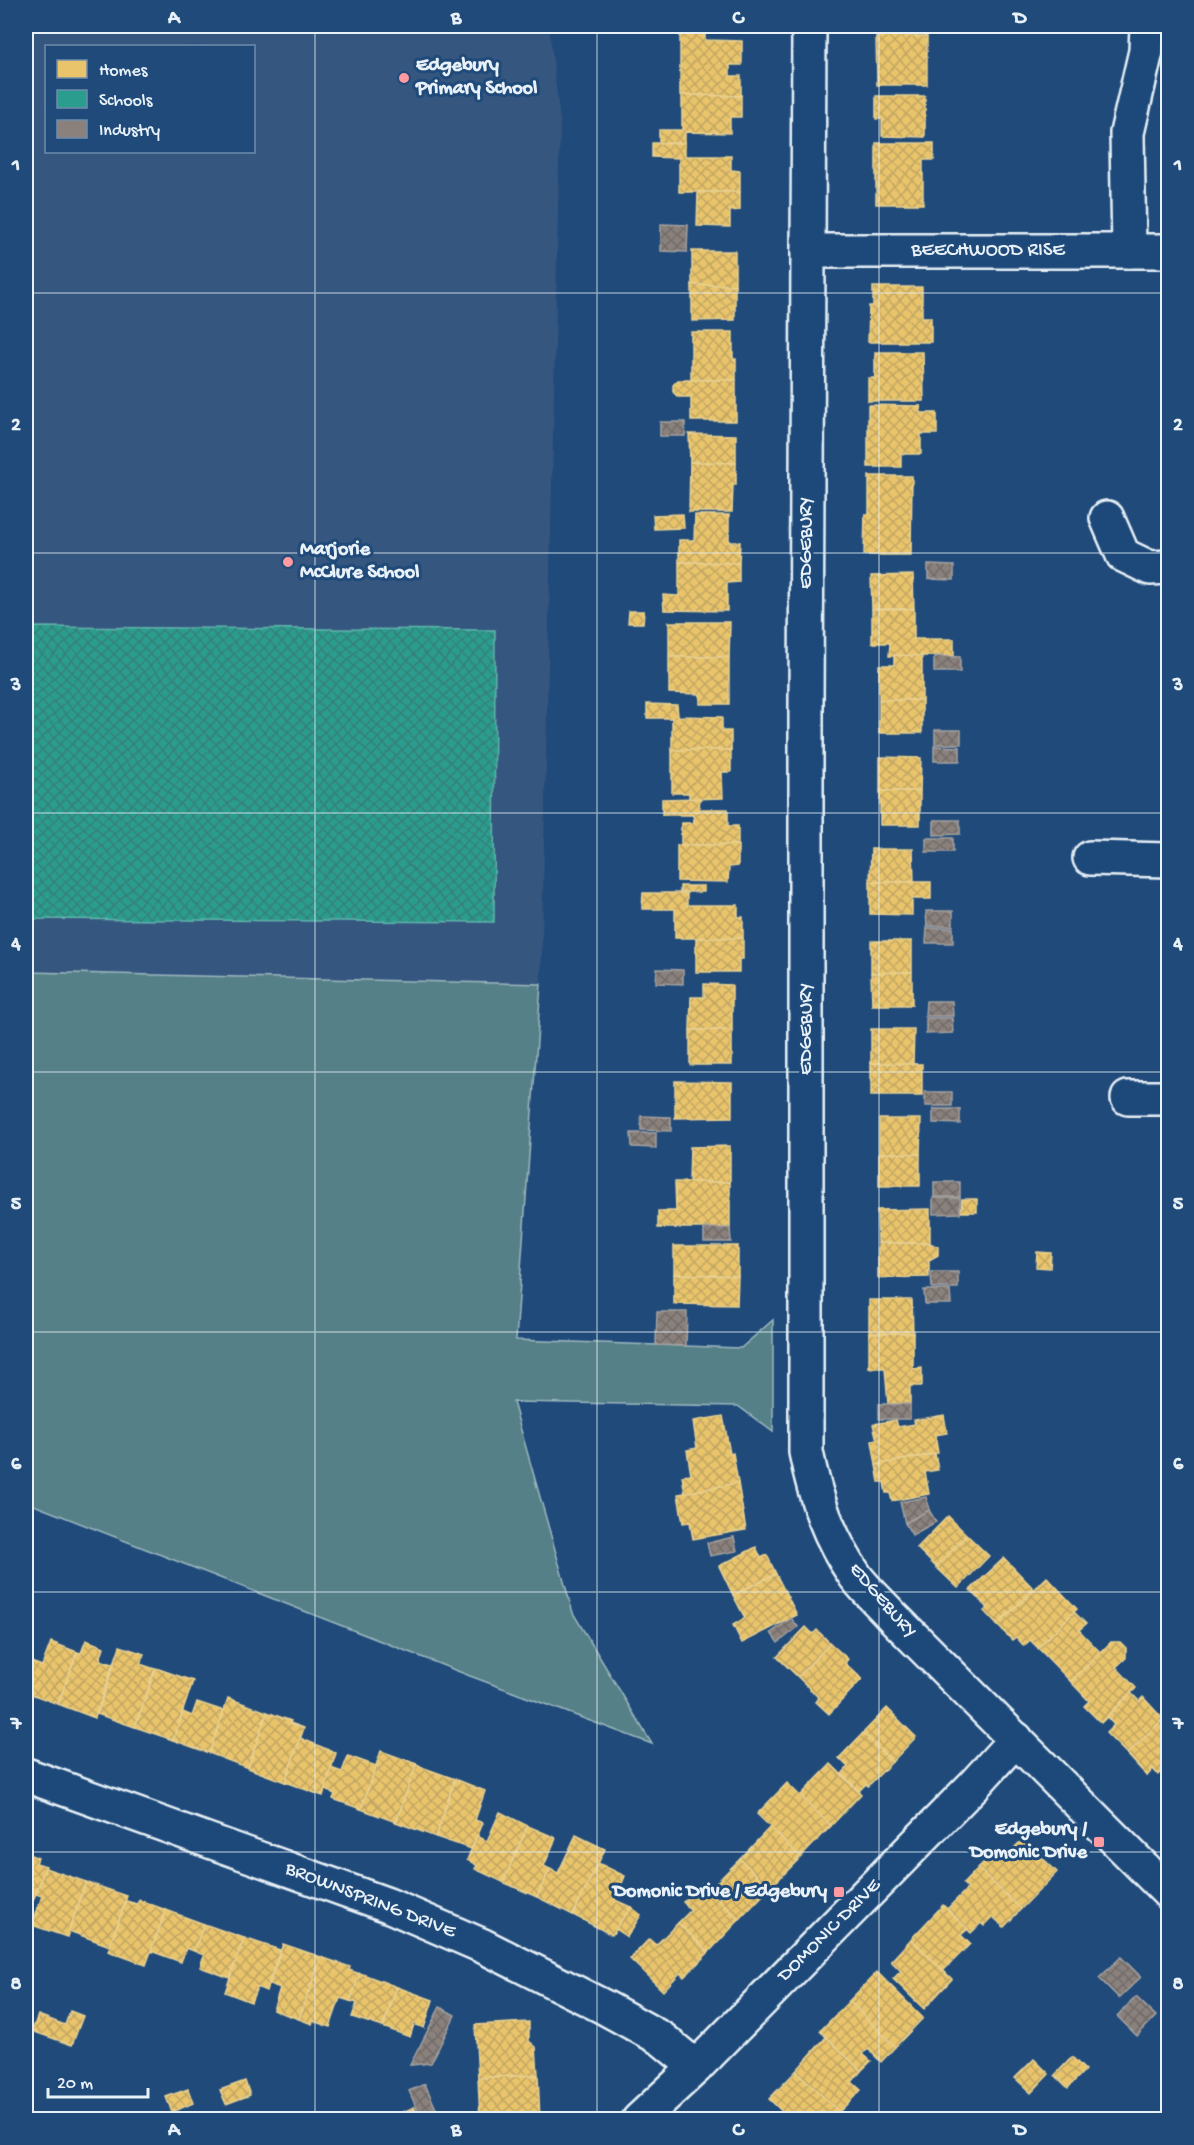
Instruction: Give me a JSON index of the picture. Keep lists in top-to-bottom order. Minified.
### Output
{"streets":{"street":["BEECHWOOD RISE","EDGEBURY","BROWNSPRING DRIVE","DOMONIC DRIVE"]},"crossings":[["BEECHWOOD RISE","EDGEBURY"],["EDGEBURY","DOMONIC DRIVE"],["BROWNSPRING DRIVE","DOMONIC DRIVE"]],"places":{"other":["Edgebury Primary School","Marjorie McClure School"],"transit":["Edgebury / Domonic Drive","Domonic Drive / Edgebury"]},"legend":["Homes","Schools","Industry"],"scale_bar":"20 m","grid":{"columns":["A","B","C","D"],"rows":["1","2","3","4","5","6","7","8"]}}
